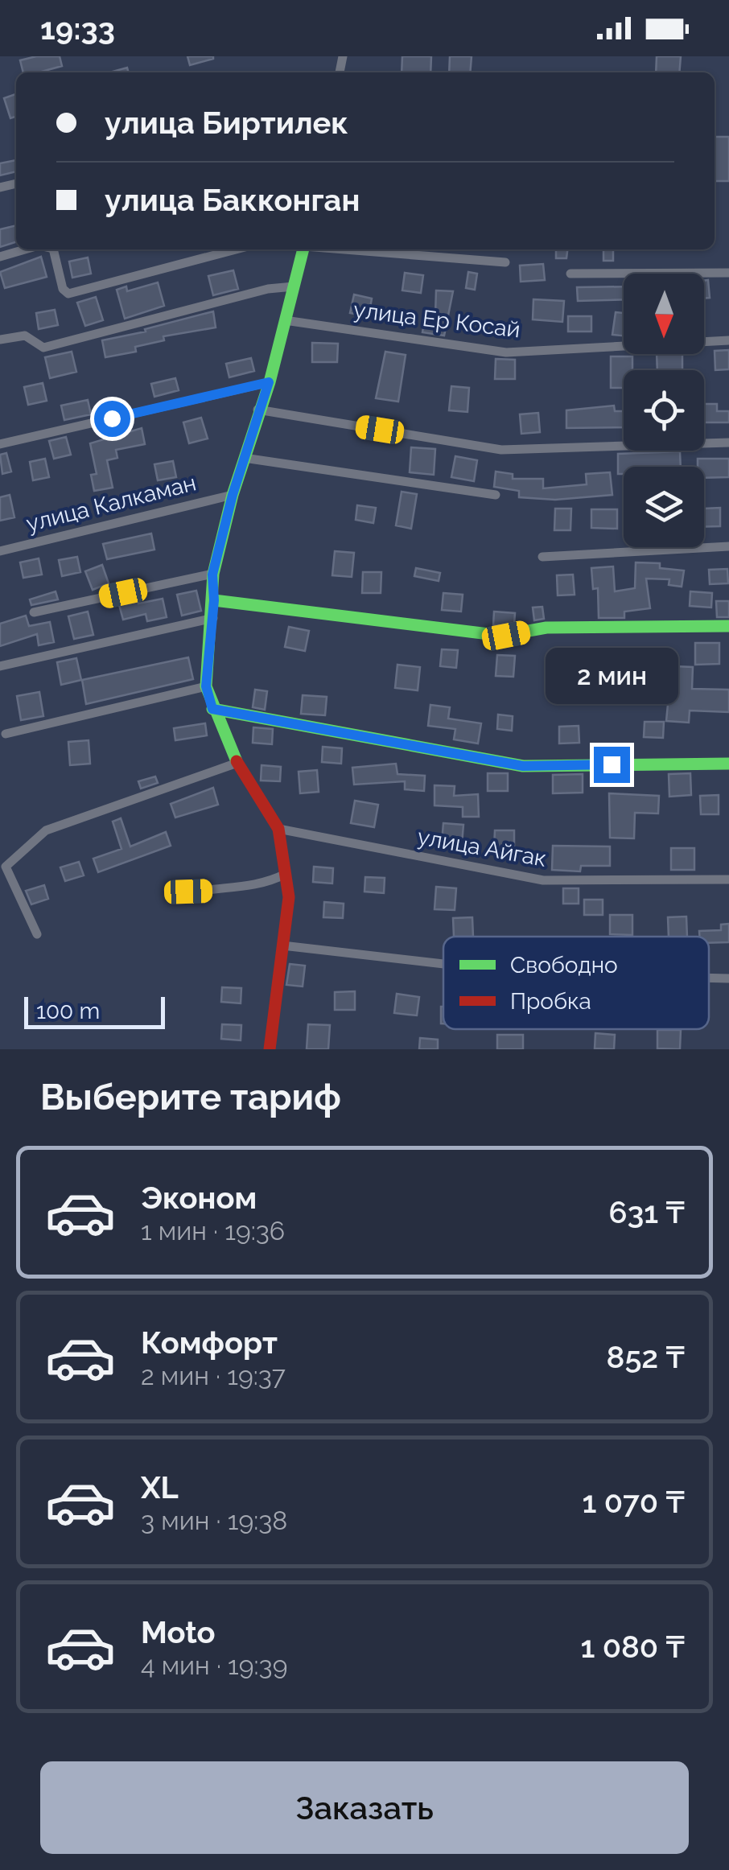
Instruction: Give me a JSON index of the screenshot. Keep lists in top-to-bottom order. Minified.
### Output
{"streets":{"street":["улица Ер Косай","улица Калкаман","улица Айгак"]},"legend":["Свободно","Пробка"],"scale_bar":"100 m","north":"bottom","page":{"status":"19:33","banner":["улица Биртилек","улица Бакконган"],"bubble":"2 мин","scale":"100 m","heading":"Выберите тариф","list":[{"name":"Эконом","note":"1 мин · 19:36","value":"631 ₸"},{"name":"Комфорт","note":"2 мин · 19:37","value":"852 ₸"},{"name":"XL","note":"3 мин · 19:38","value":"1 070 ₸"},{"name":"Moto","note":"4 мин · 19:39","value":"1 080 ₸"}],"buttons":"Заказать"}}
